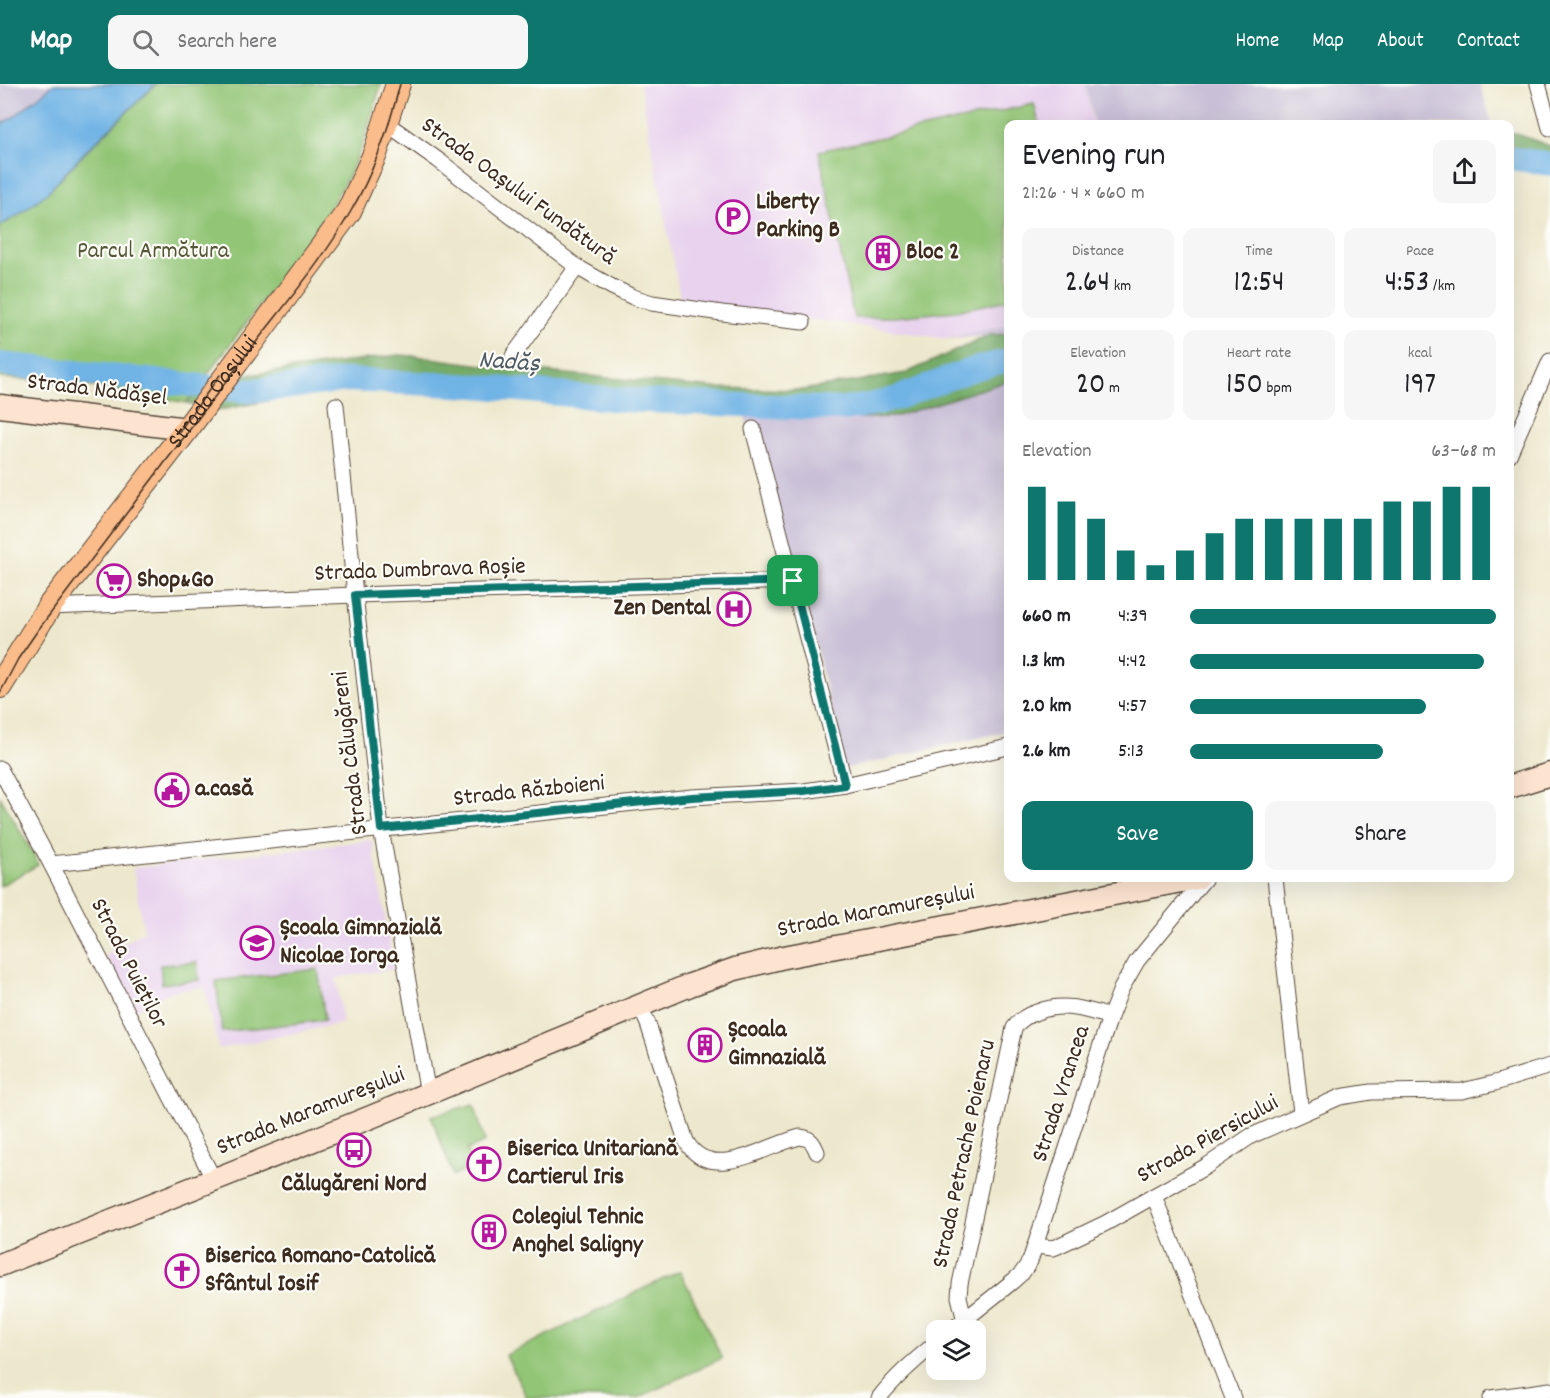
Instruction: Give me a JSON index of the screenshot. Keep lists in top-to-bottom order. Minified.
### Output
{"streets":{"main road":["Strada Nădășel","Strada Oașului","Strada Maramureșului"],"street":["Strada Oașului Fundătură","Strada Dumbrava Roșie","Strada Călugăreni","Strada Războieni","Strada Puieților","Strada Vrancea","Strada Piersicului","Strada Petrache Poienaru"]},"crossings":[["Strada Oașului Fundătură","Strada Oașului"],["Strada Nădășel","Strada Oașului"],["Strada Oașului","Strada Dumbrava Roșie"],["Strada Dumbrava Roșie","Strada Călugăreni"],["Strada Călugăreni","Strada Războieni"],["Strada Călugăreni","Strada Maramureșului"],["Strada Războieni","Strada Puieților"],["Strada Maramureșului","Strada Puieților"],["Strada Vrancea","Strada Piersicului"],["Strada Vrancea","Strada Petrache Poienaru"]],"water":["Nadăș"],"parks":["Parcul Armătura"],"places":{"parking":["Liberty Parking B"],"building":["Bloc 2","Școala Gimnazială","Colegiul Tehnic Anghel Saligny"],"supermarket":["Shop&Go"],"hospital":["Zen Dental"],"public building":["a.casă"],"school or university":["Școala Gimnazială Nicolae Iorga"],"bus stop":["Călugăreni Nord"],"church":["Biserica Unitariană Cartierul Iris","Biserica Romano-Catolică Sfântul Iosif"]},"page":{"header":"Map","search":"Search here","nav":["Home","Map","About","Contact"],"heading":["Evening run","21:26 · 4 × 660 m"],"stats":[["Distance","2.64 km"],["Time","12:54"],["Pace","4:53 /km"],["Elevation","20 m"],["Heart rate","150 bpm"],["kcal","197"]],"chart":["Elevation","63–68 m"],"list":[{"name":"660 m","note":"4:39"},{"name":"1.3 km","note":"4:42"},{"name":"2.0 km","note":"4:57"},{"name":"2.6 km","note":"5:13"}],"buttons":["Save","Share"]}}
